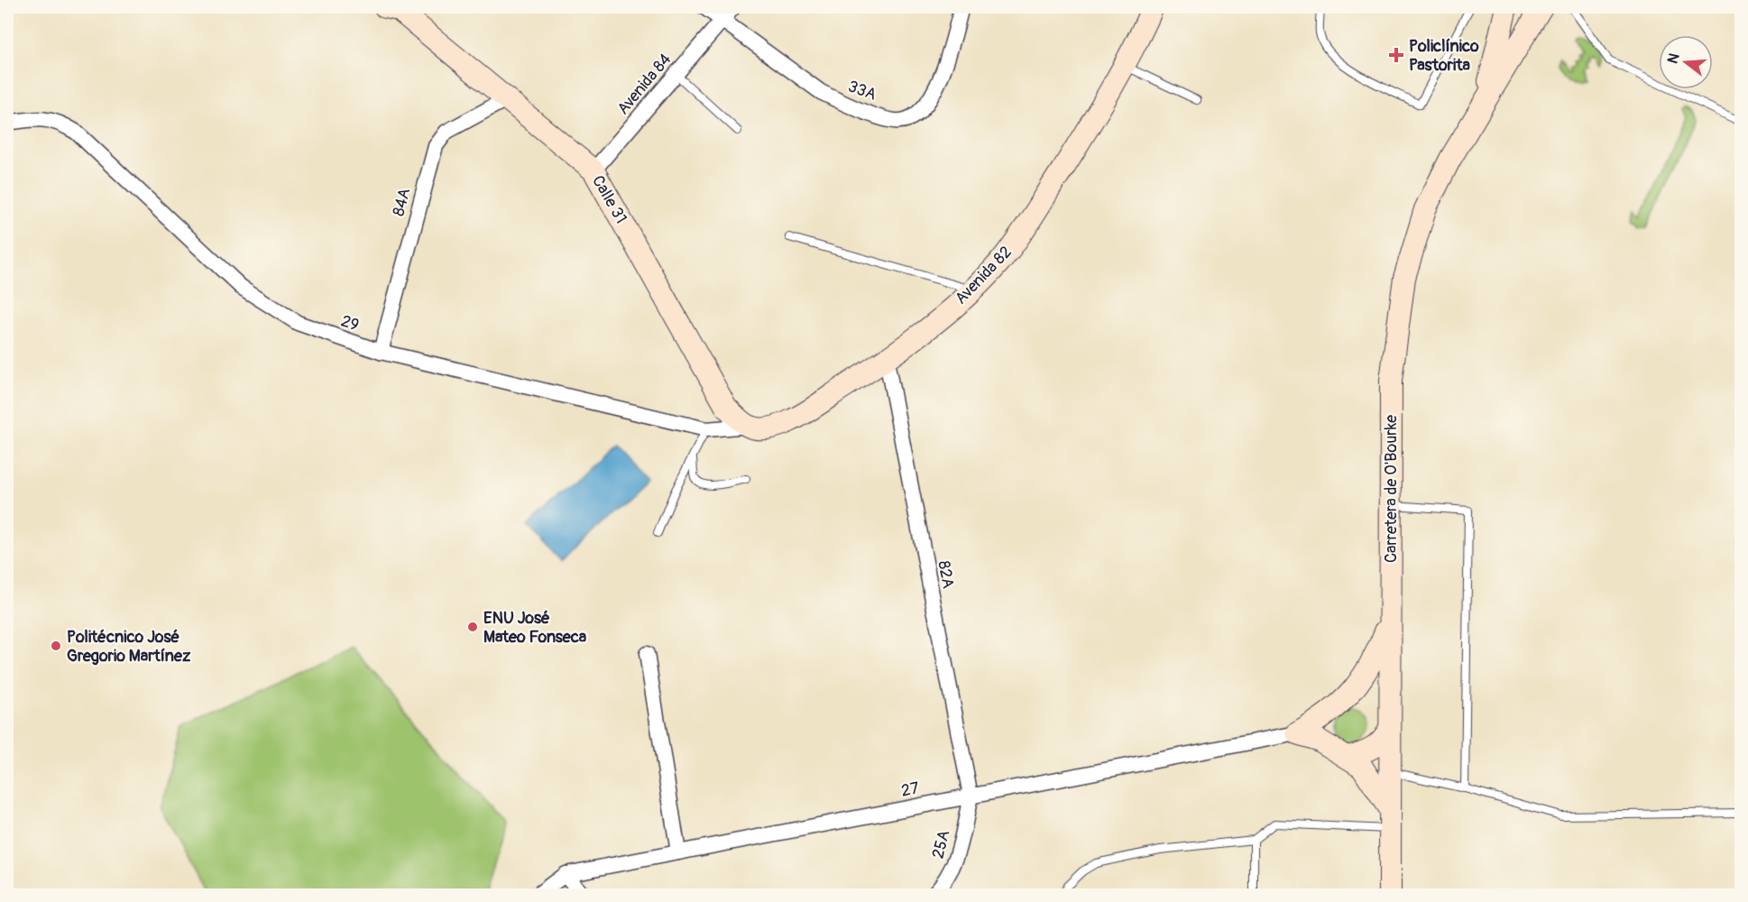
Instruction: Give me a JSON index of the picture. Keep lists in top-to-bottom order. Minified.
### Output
{"streets":{"main road":["Calle 31","Avenida 82","Carretera de O'Bourke"],"street":["Avenida 84","33A","84A","29","82A","27","25A"]},"crossings":[["Avenida 84","33A"],["Avenida 84","Calle 31"],["Calle 31","84A"],["Calle 31","Avenida 82"],["Calle 31","29"],["84A","29"],["Avenida 82","29"],["Avenida 82","82A"],["82A","27"],["82A","25A"],["27","25A"]],"places":{"health":["Policlínico Pastorita"],"other":["ENU José Mateo Fonseca","Politécnico José Gregorio Martínez"]},"north":"left"}
